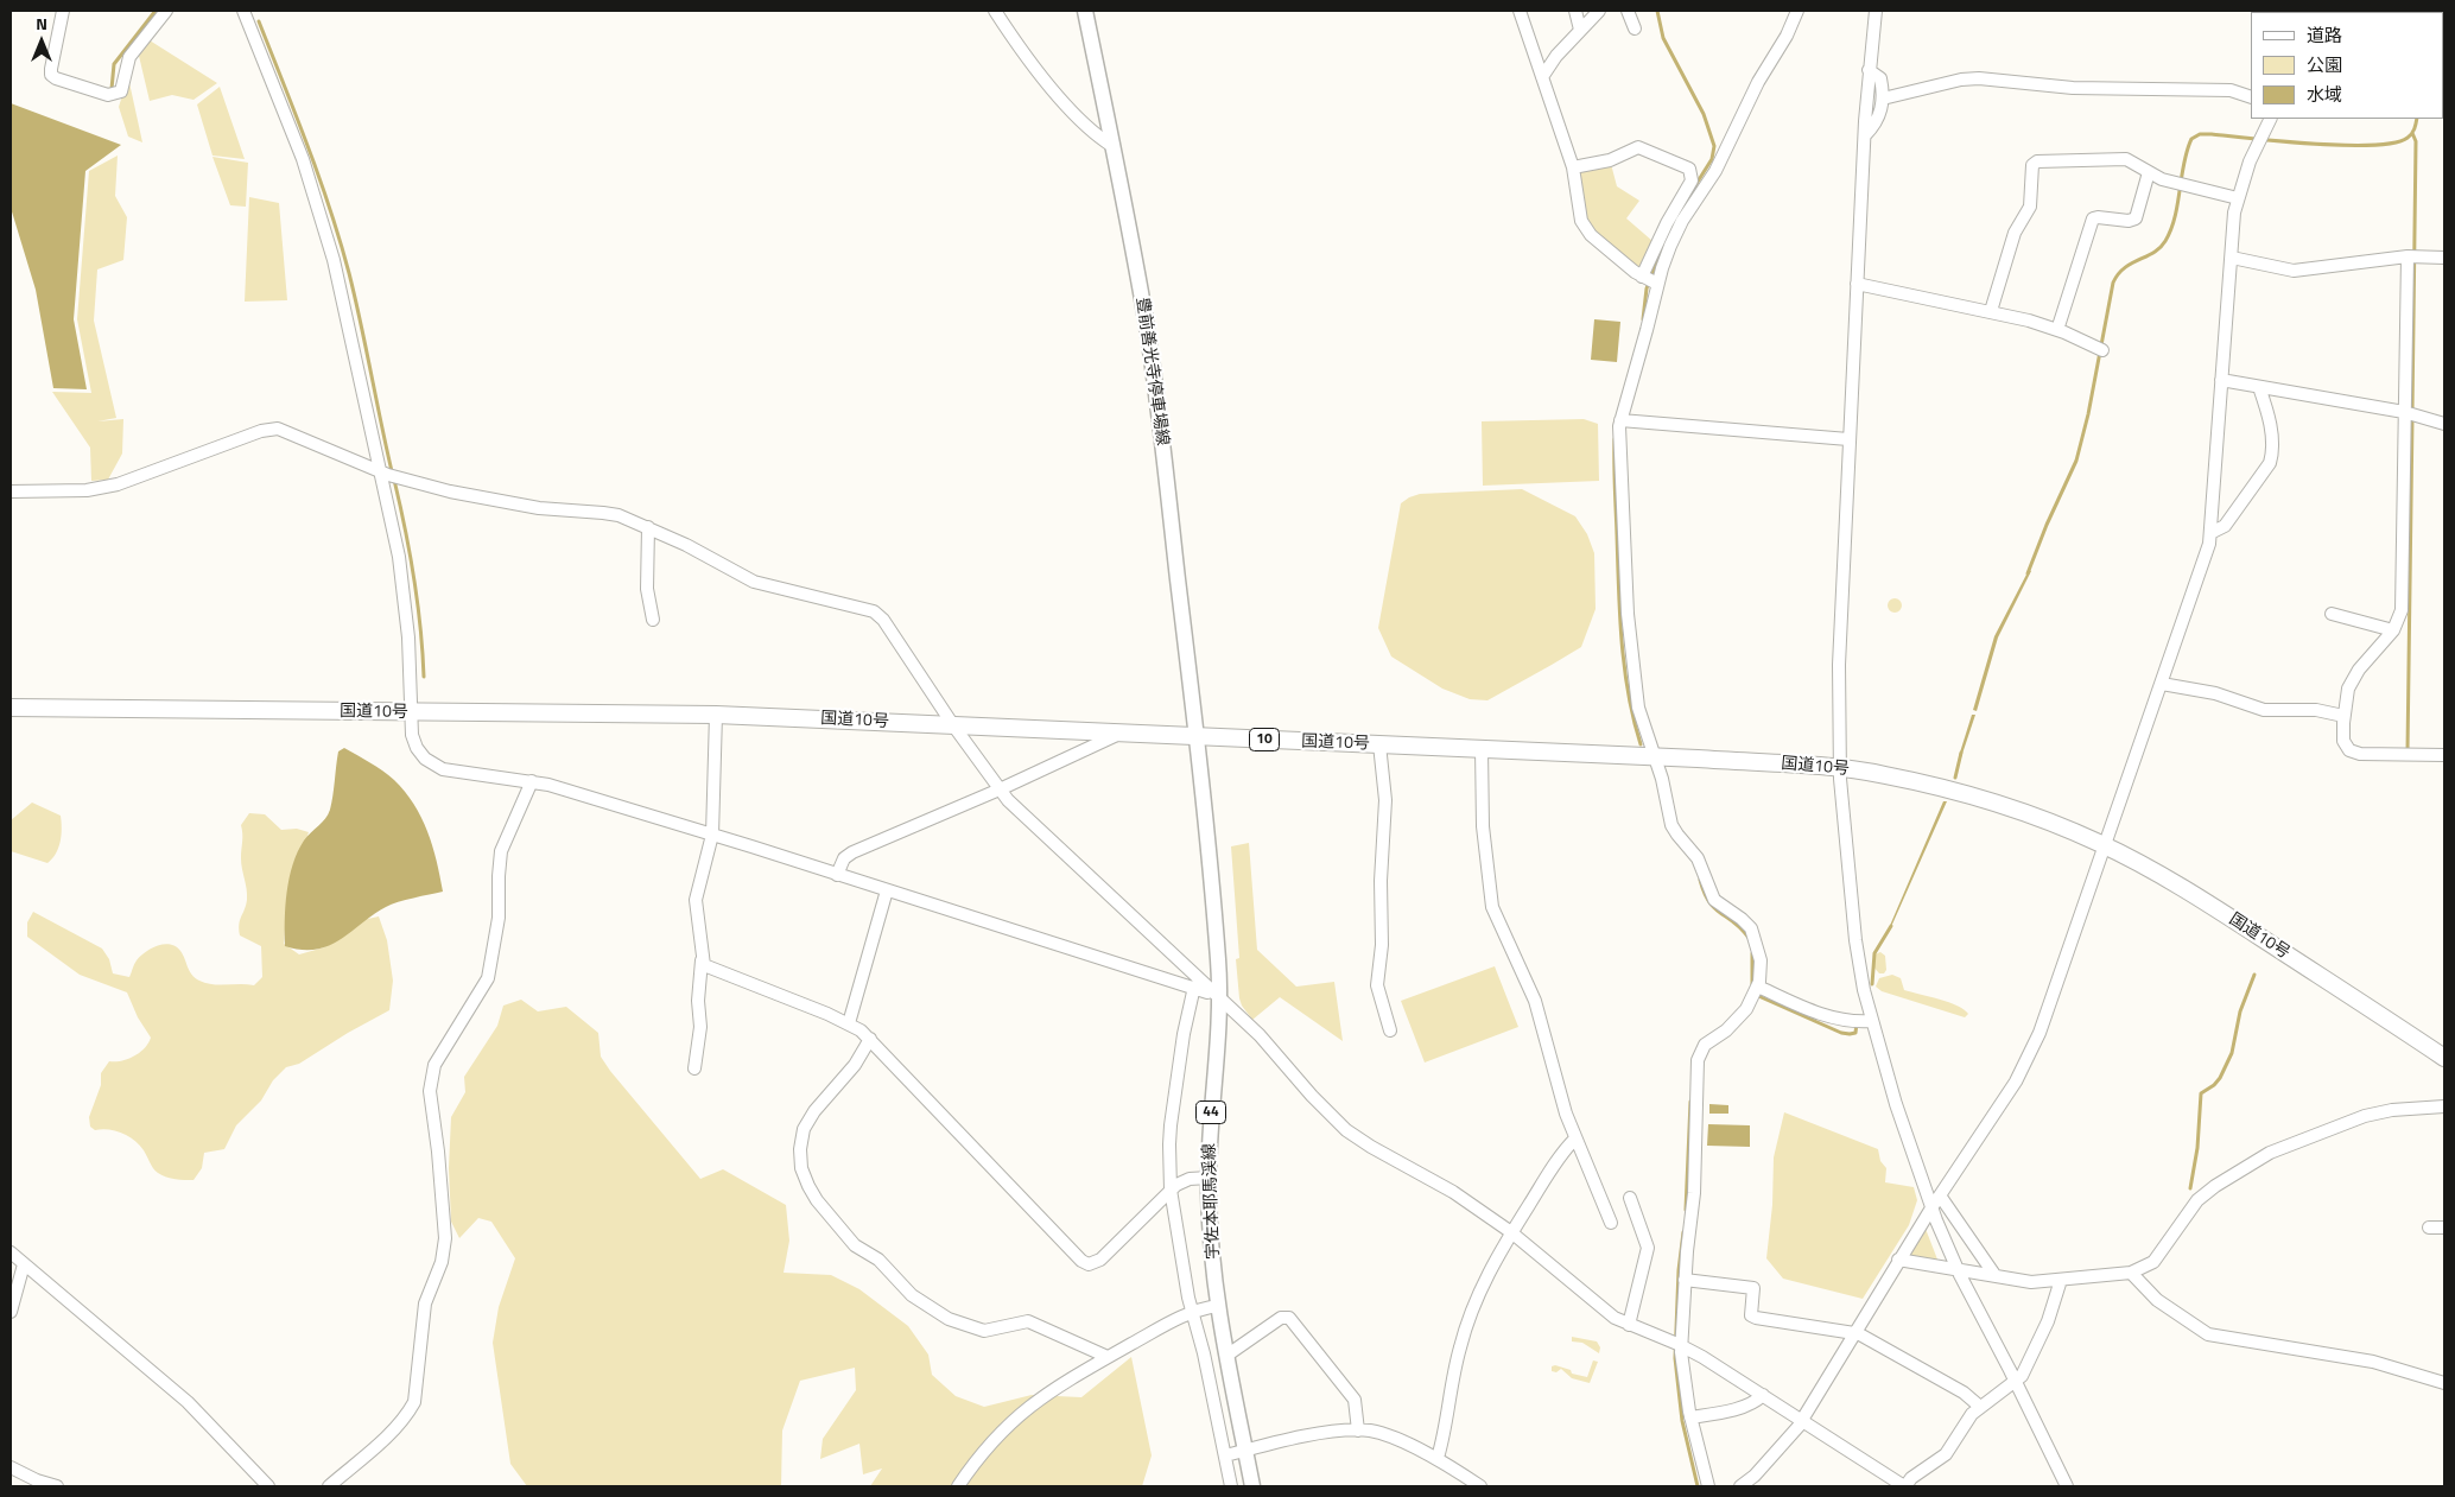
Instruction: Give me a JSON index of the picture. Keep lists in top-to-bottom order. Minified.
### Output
{"streets":{"highway":["国道10号","10"],"main road":["豊前善光寺停車場線","44","宇佐本耶馬渓線"]},"crossings":[["豊前善光寺停車場線","国道10号"],["豊前善光寺停車場線","宇佐本耶馬渓線"],["国道10号","宇佐本耶馬渓線"]],"legend":["道路","公園","水域"],"north":"top"}
